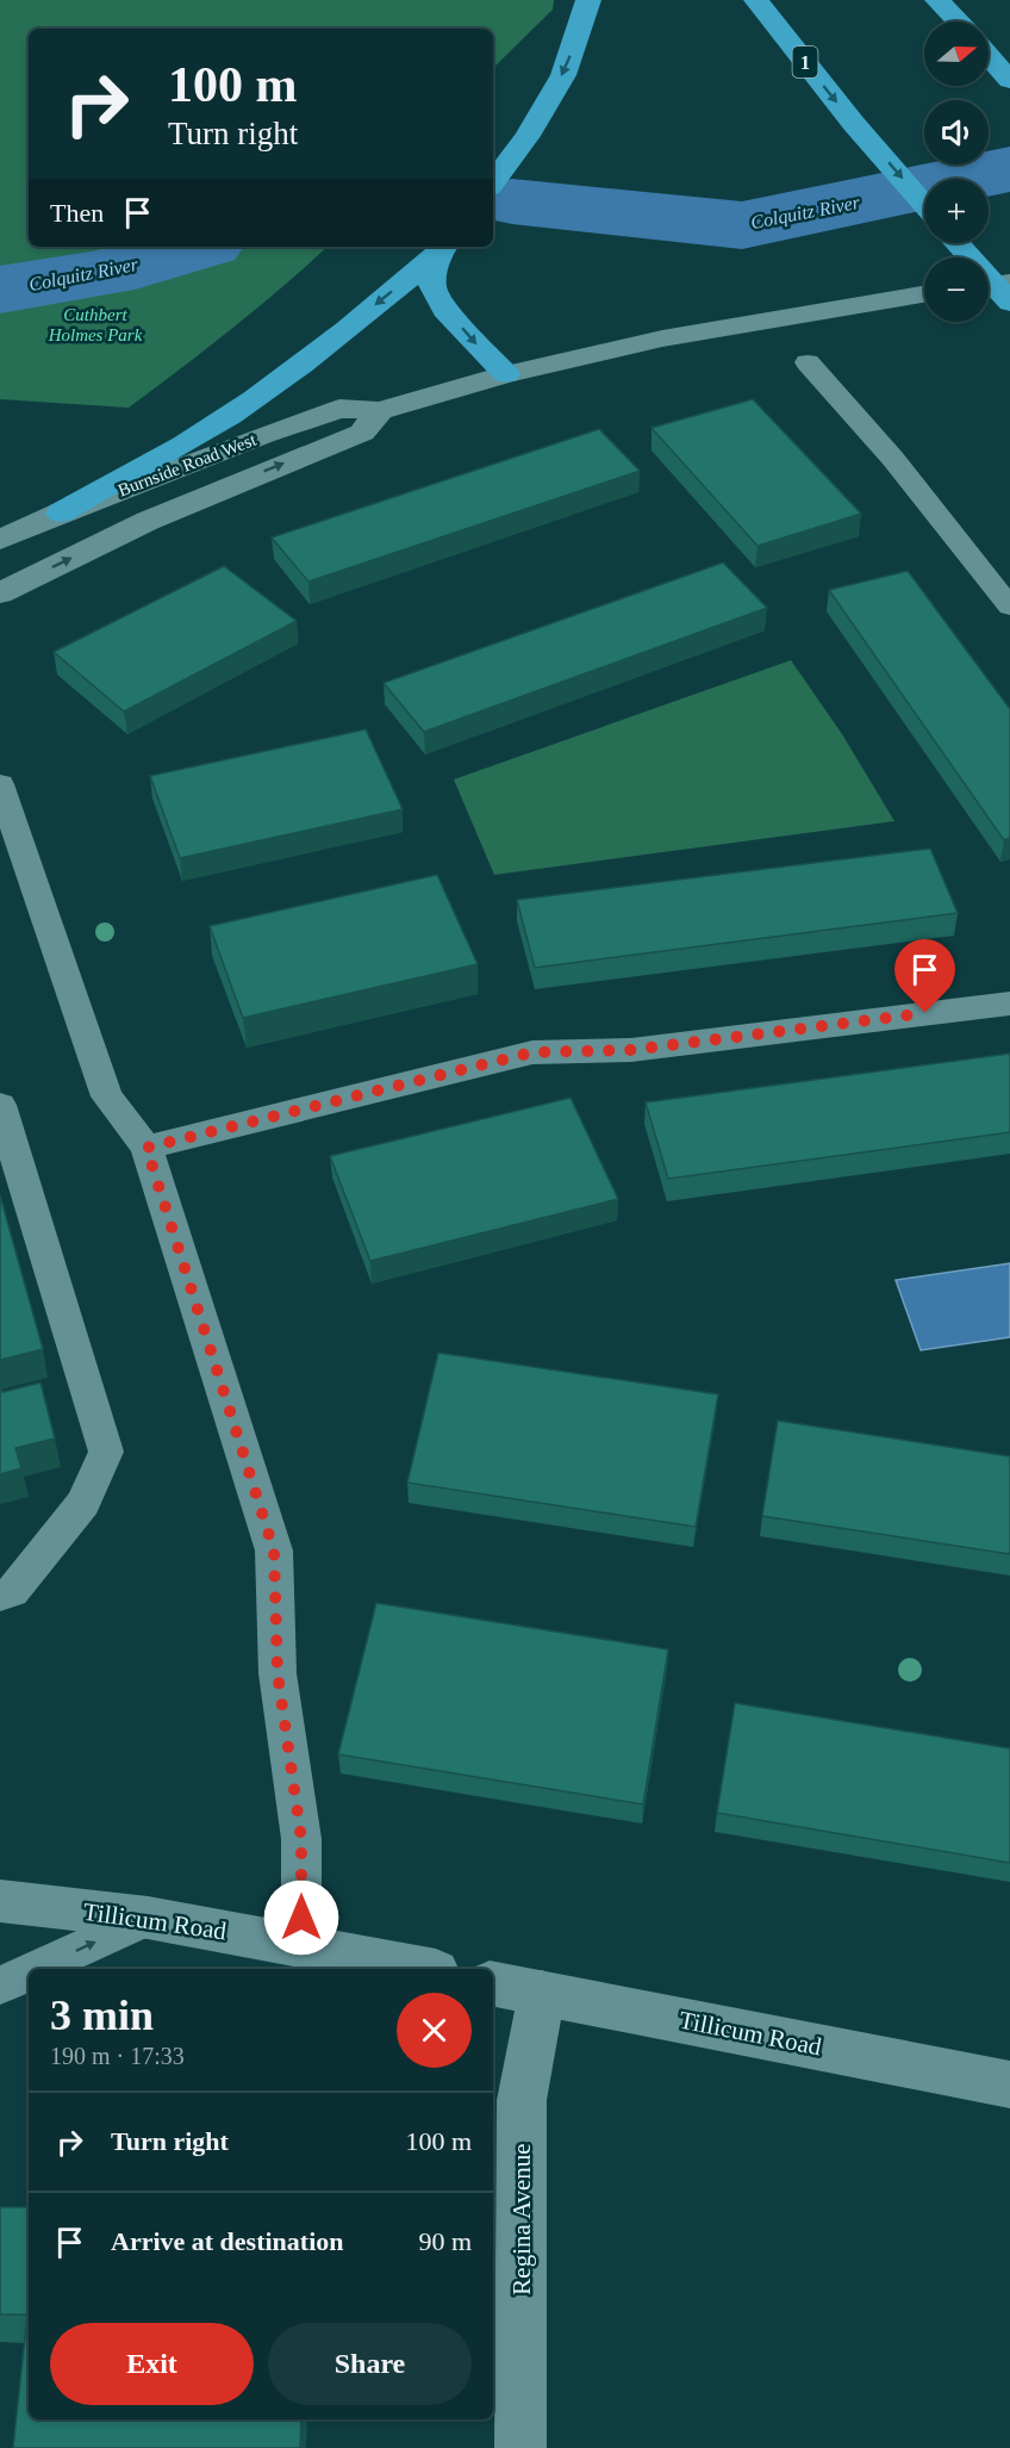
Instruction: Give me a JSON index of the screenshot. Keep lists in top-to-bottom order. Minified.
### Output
{"streets":{"highway":["1"],"main road":["Burnside Road West","Tillicum Road","Regina Avenue"]},"crossings":[["Tillicum Road","Regina Avenue"]],"water":["Colquitz River"],"parks":["Cuthbert Holmes Park"],"north":"right","page":{"map_buttons":["+","−"],"turn":["100 m","Turn right"],"then":"Then","heading":["3 min","190 m · 17:33"],"list":[{"name":"Turn right","value":"100 m"},{"name":"Arrive at destination","value":"90 m"}],"buttons":["Exit","Share"]}}
